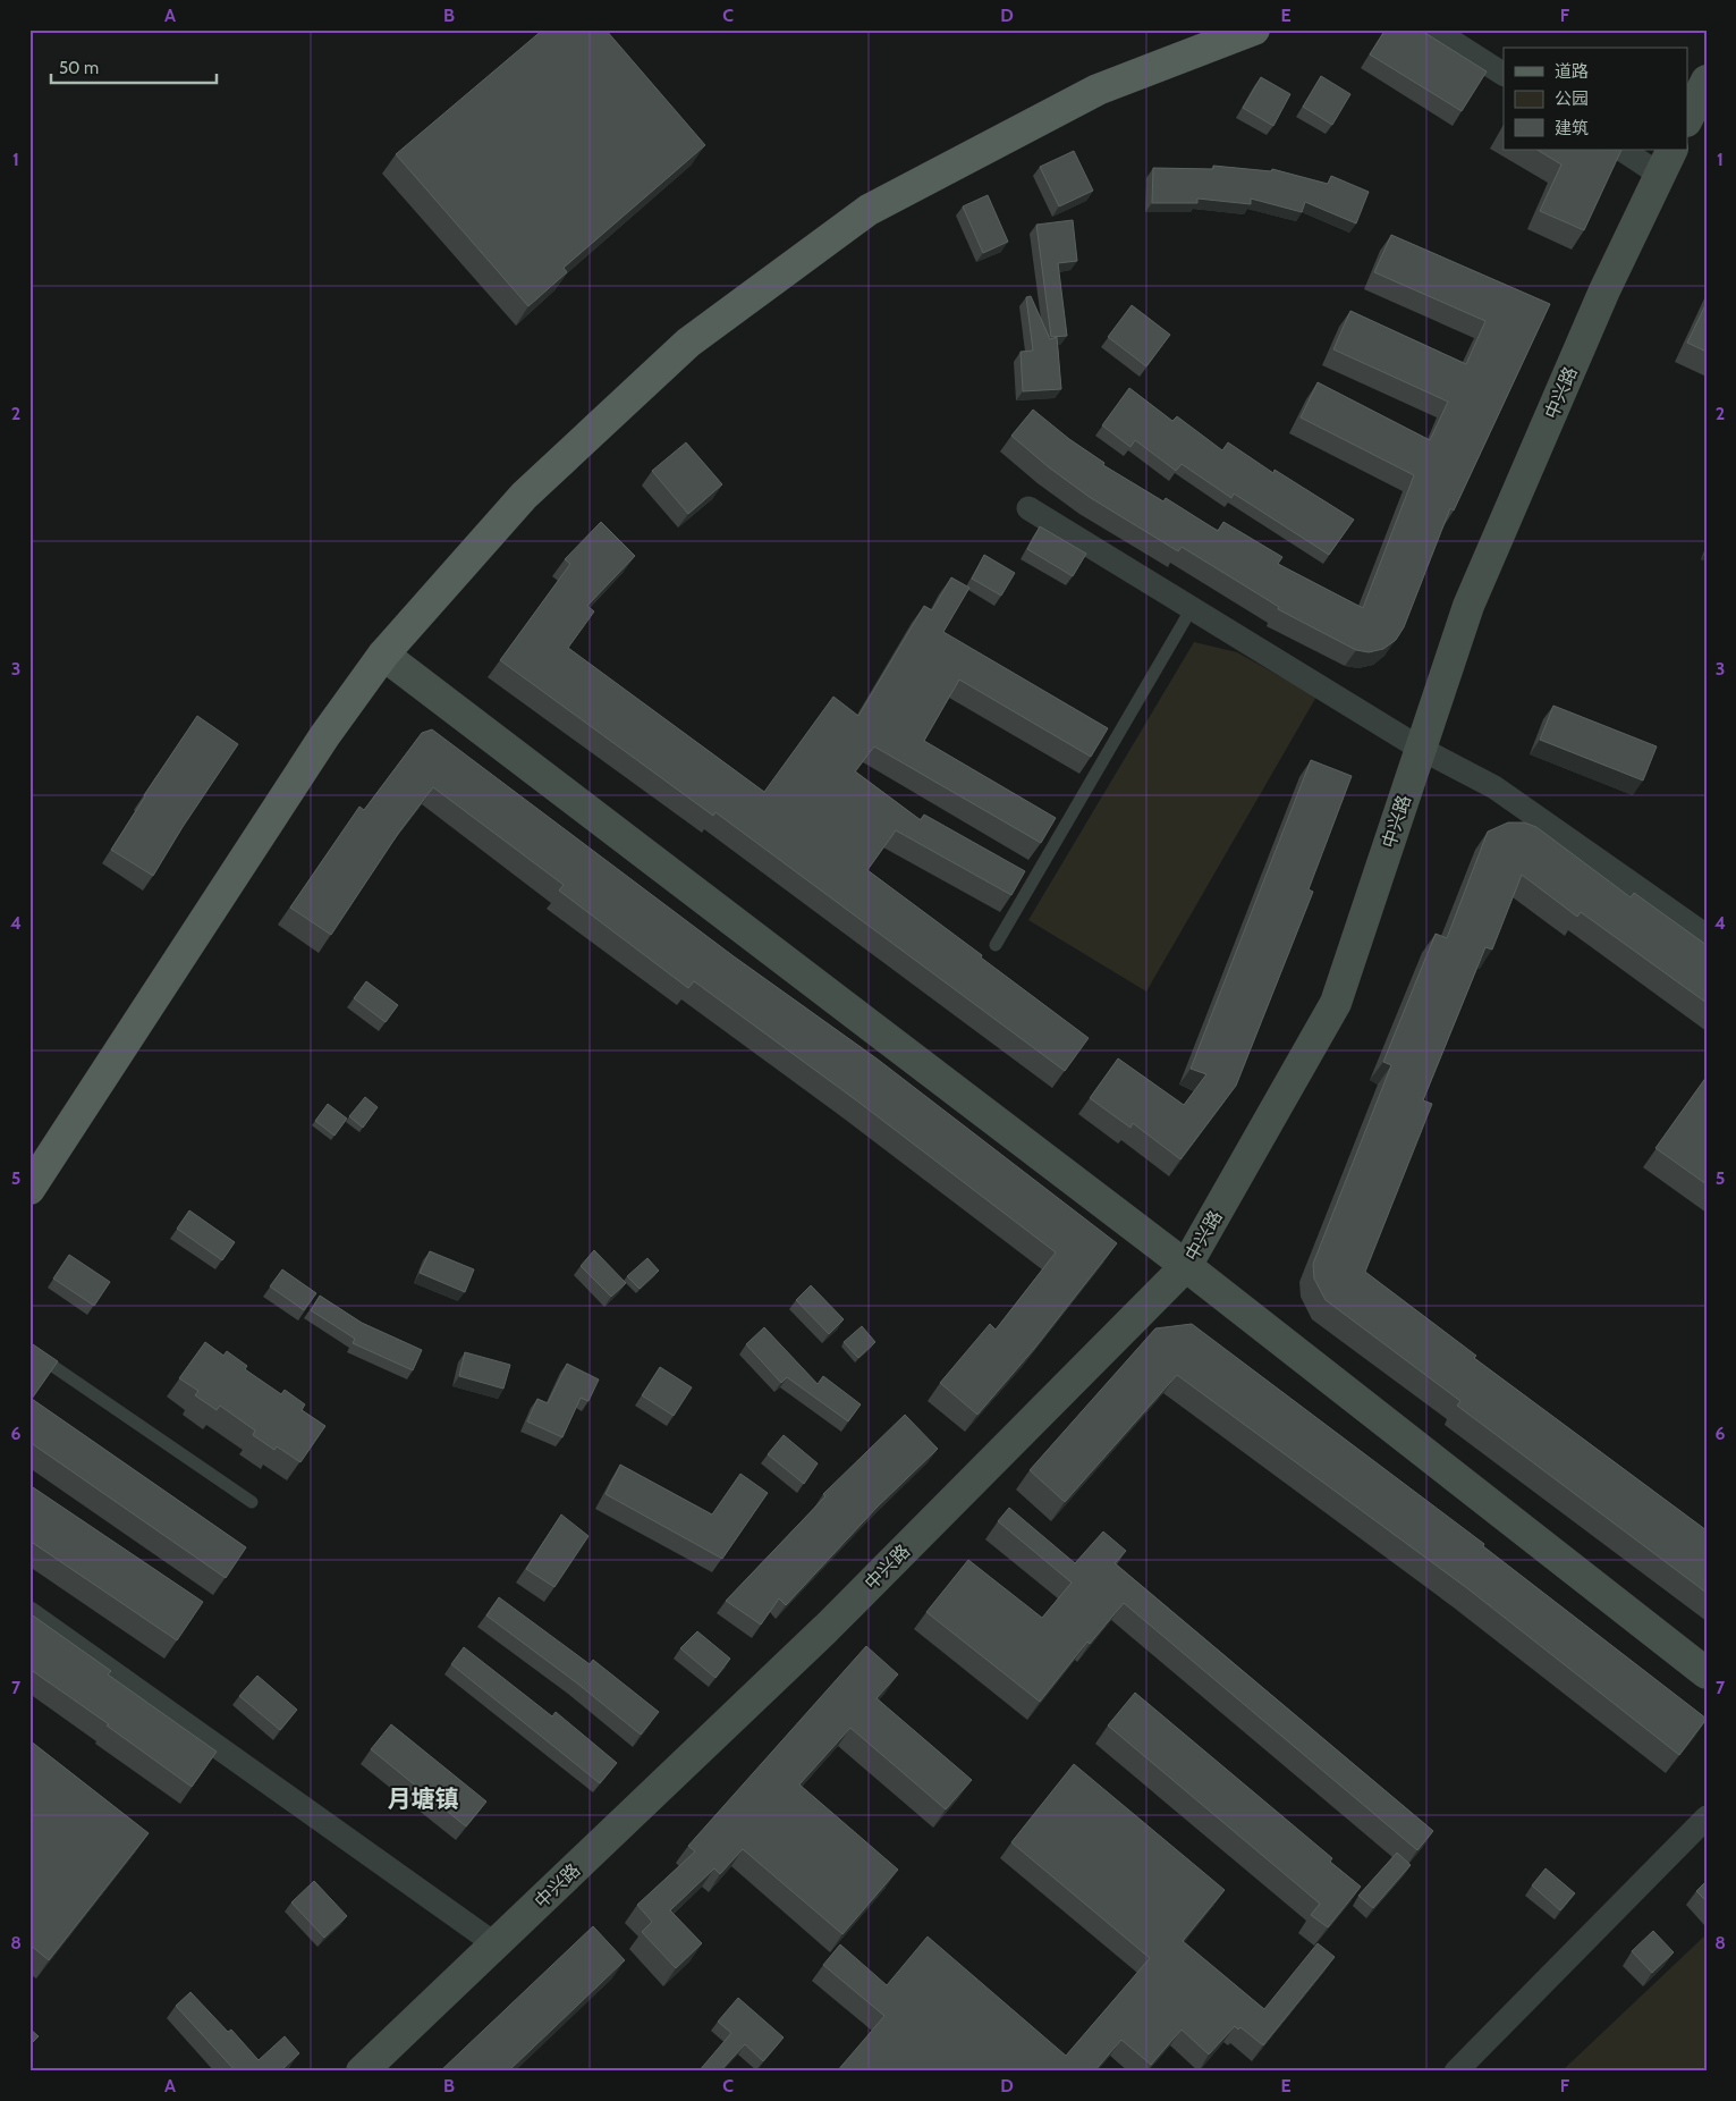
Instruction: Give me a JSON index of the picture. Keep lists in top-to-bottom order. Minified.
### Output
{"streets":{"main road":["中兴路"]},"districts":["月塘镇"],"legend":["道路","公园","建筑"],"scale_bar":"50 m","grid":{"columns":["A","B","C","D","E","F"],"rows":["1","2","3","4","5","6","7","8"]}}
